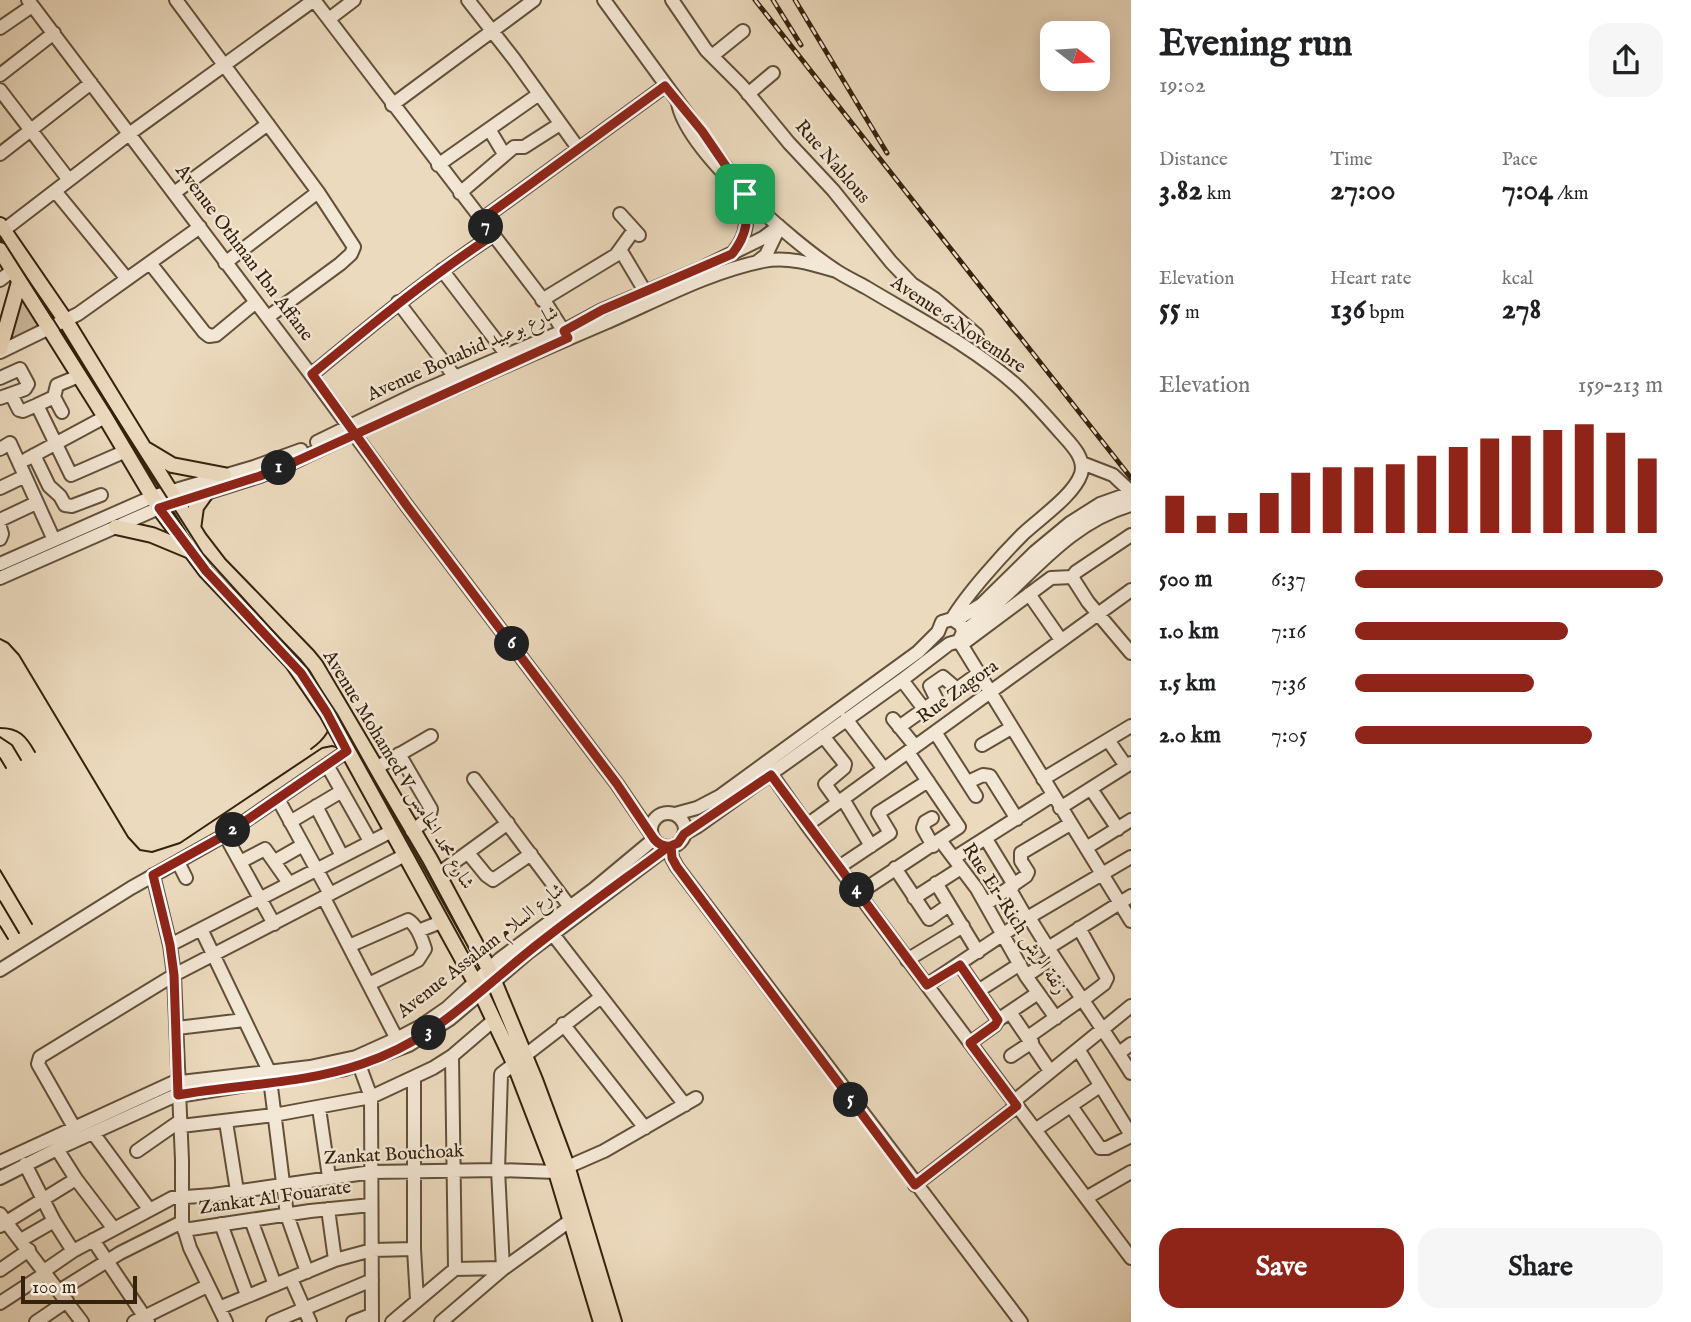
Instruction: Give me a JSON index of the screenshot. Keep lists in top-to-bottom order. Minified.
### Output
{"streets":{"main road":["Avenue Mohamed V شارع محمد الخامس"],"street":["Rue Nablous","Avenue Othman Ibn Affane","Avenue 6 Novembre","Avenue Bouabid شارع بوعبيد","Rue Zagora","Rue Er-Rich زنقة الريش","Avenue Assalam شارع السلام","Zankat Bouchoak","Zankat Al Fouarate"]},"crossings":[["Avenue Othman Ibn Affane","Avenue Bouabid شارع بوعبيد"],["Avenue Othman Ibn Affane","Avenue Assalam شارع السلام"],["Avenue 6 Novembre","Avenue Bouabid شارع بوعبيد"],["Avenue Bouabid شارع بوعبيد","Avenue Mohamed V شارع محمد الخامس"],["Avenue Mohamed V شارع محمد الخامس","Avenue Assalam شارع السلام"],["Avenue Mohamed V شارع محمد الخامس","Zankat Bouchoak"]],"scale_bar":"100 m","north":"right","page":{"heading":["Evening run","19:02"],"stats":[["Distance","3.82 km"],["Time","27:00"],["Pace","7:04 /km"],["Elevation","55 m"],["Heart rate","136 bpm"],["kcal","278"]],"pins":["7","1","6","2","4","3","5"],"chart":["Elevation","159–213 m"],"list":[{"name":"500 m","note":"6:37"},{"name":"1.0 km","note":"7:16"},{"name":"1.5 km","note":"7:36"},{"name":"2.0 km","note":"7:05"}],"buttons":["Save","Share"],"scale":"100 m"}}
